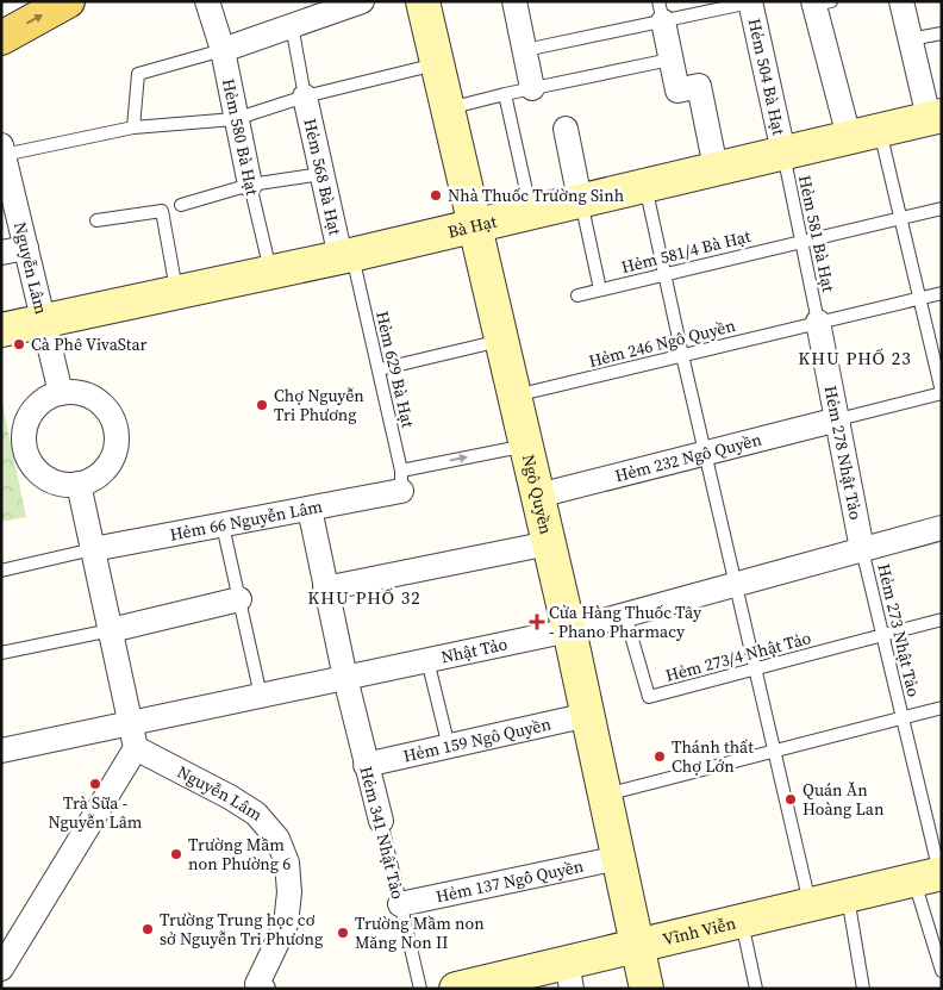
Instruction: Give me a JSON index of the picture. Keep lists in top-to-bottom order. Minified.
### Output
{"streets":{"street":["Hẻm 504 Bà Hạt","Hẻm 580 Bà Hạt","Hẻm 568 Bà Hạt","Bà Hạt","Nguyễn Lâm","Hẻm 278 Nhật Tảo","Hẻm 232 Ngô Quyền","Ngô Quyền","Hẻm 66 Nguyễn Lâm","Nhật Tảo","Hẻm 159 Ngô Quyền","Hẻm 341 Nhật Tảo","Hẻm 137 Ngô Quyền","Vĩnh Viễn"],"lane":["Hẻm 581 Bà Hạt","Hẻm 581/4 Bà Hạt","Hẻm 246 Ngô Quyền","Hẻm 629 Bà Hạt","Hẻm 273 Nhật Tảo","Hẻm 273/4 Nhật Tảo"]},"crossings":[["Hẻm 504 Bà Hạt","Bà Hạt"],["Hẻm 504 Bà Hạt","Hẻm 581 Bà Hạt"],["Hẻm 580 Bà Hạt","Bà Hạt"],["Hẻm 568 Bà Hạt","Bà Hạt"],["Hẻm 568 Bà Hạt","Hẻm 629 Bà Hạt"],["Bà Hạt","Hẻm 581 Bà Hạt"],["Bà Hạt","Nguyễn Lâm"],["Bà Hạt","Hẻm 629 Bà Hạt"],["Bà Hạt","Ngô Quyền"],["Hẻm 581 Bà Hạt","Hẻm 581/4 Bà Hạt"],["Hẻm 581 Bà Hạt","Hẻm 246 Ngô Quyền"],["Hẻm 581 Bà Hạt","Hẻm 278 Nhật Tảo"],["Hẻm 246 Ngô Quyền","Hẻm 278 Nhật Tảo"],["Hẻm 246 Ngô Quyền","Ngô Quyền"],["Hẻm 629 Bà Hạt","Hẻm 66 Nguyễn Lâm"],["Hẻm 278 Nhật Tảo","Hẻm 232 Ngô Quyền"],["Hẻm 278 Nhật Tảo","Hẻm 273 Nhật Tảo"],["Hẻm 278 Nhật Tảo","Nhật Tảo"],["Hẻm 232 Ngô Quyền","Ngô Quyền"],["Ngô Quyền","Nhật Tảo"],["Ngô Quyền","Hẻm 159 Ngô Quyền"],["Ngô Quyền","Hẻm 137 Ngô Quyền"],["Ngô Quyền","Vĩnh Viễn"],["Hẻm 66 Nguyễn Lâm","Hẻm 341 Nhật Tảo"],["Hẻm 273 Nhật Tảo","Nhật Tảo"],["Hẻm 273 Nhật Tảo","Hẻm 273/4 Nhật Tảo"],["Hẻm 273 Nhật Tảo","Vĩnh Viễn"],["Nhật Tảo","Hẻm 273/4 Nhật Tảo"],["Nhật Tảo","Hẻm 341 Nhật Tảo"],["Hẻm 159 Ngô Quyền","Hẻm 341 Nhật Tảo"],["Hẻm 341 Nhật Tảo","Hẻm 137 Ngô Quyền"]],"districts":["KHU PHỐ 23","KHU PHỐ 32"],"places":{"other":["Nhà Thuốc Trường Sinh","Cà Phê VivaStar","Chợ Nguyễn Tri Phương","Thánh thất Chợ Lớn","Trà Sữa - Nguyễn Lâm","Quán Ăn Hoàng Lan","Trường Mầm non Phường 6","Trường Trung học cơ sở Nguyễn Tri Phương","Trường Mầm non Măng Non II"],"health":["Cửa Hàng Thuốc Tây - Phano Pharmacy"]}}
